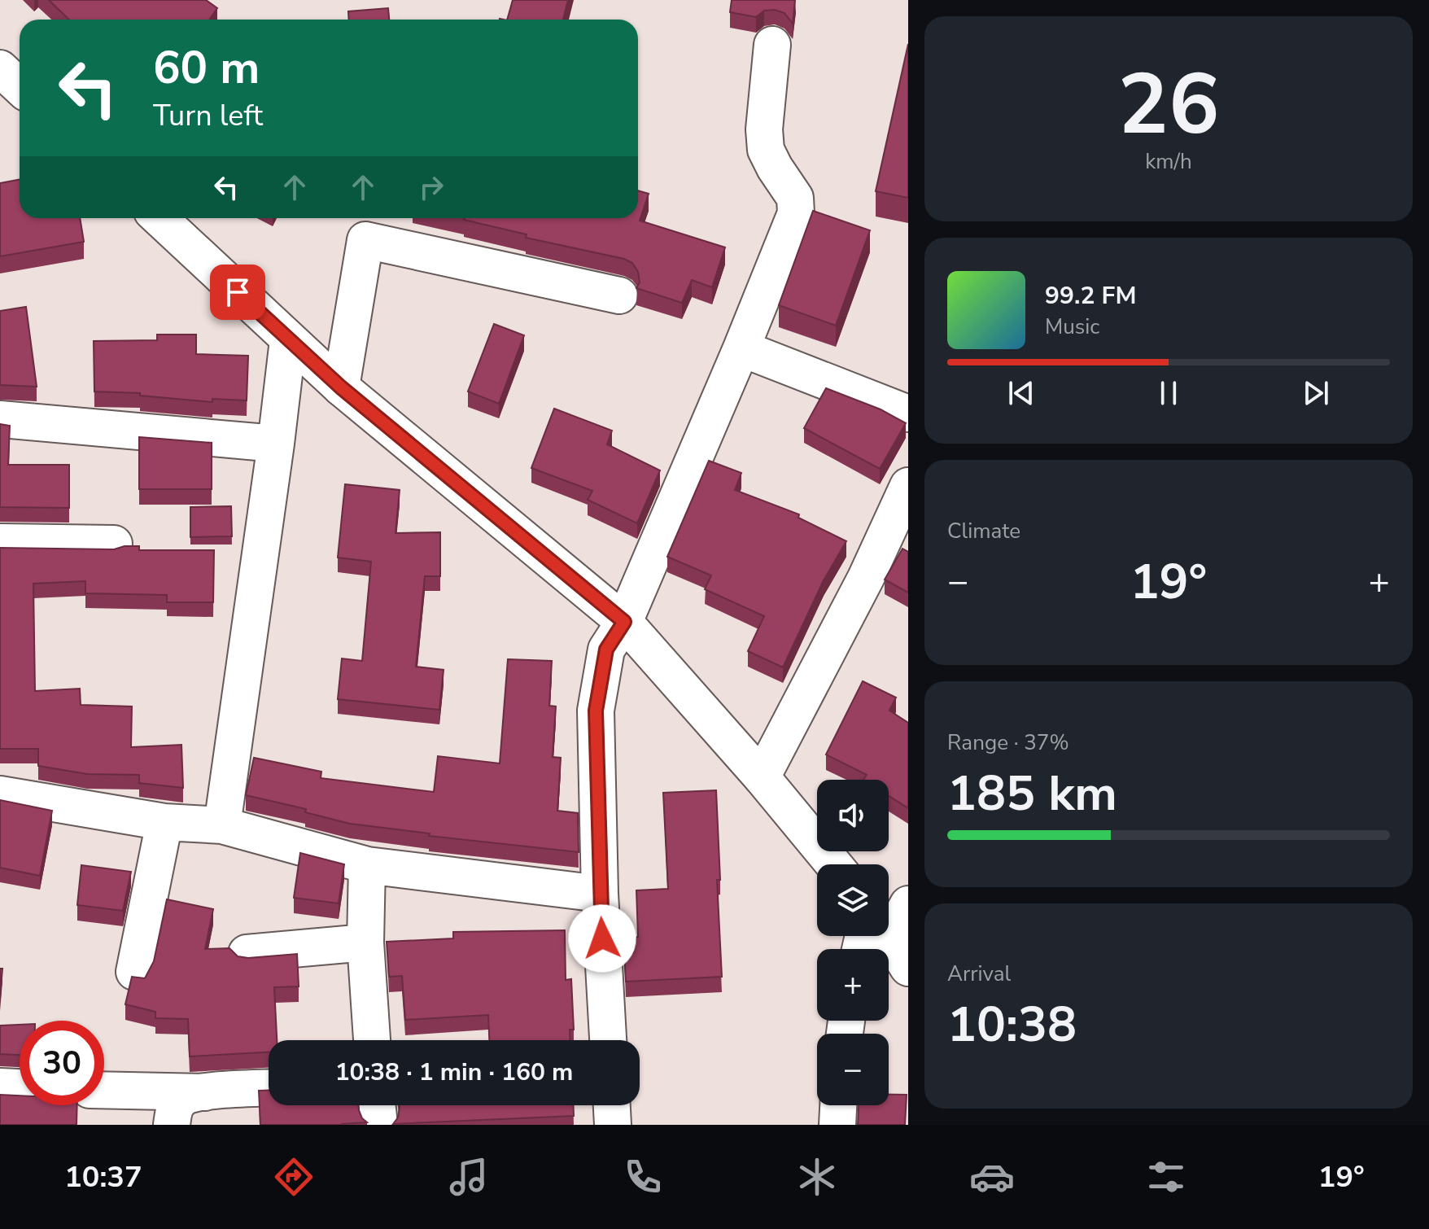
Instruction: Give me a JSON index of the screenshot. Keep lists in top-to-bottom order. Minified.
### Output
{"page":{"tile":[["26","km/h"],"Climate",["Range · 37%","185 km"],["Arrival","10:38"]],"turn":["60 m","Turn left"],"song":["99.2 FM","Music"],"heat":["−","19°","+"],"map_buttons":["+","−"],"limit":"30","trip":"10:38 · 1 min · 160 m","tabs":["10:37","19°"]}}
